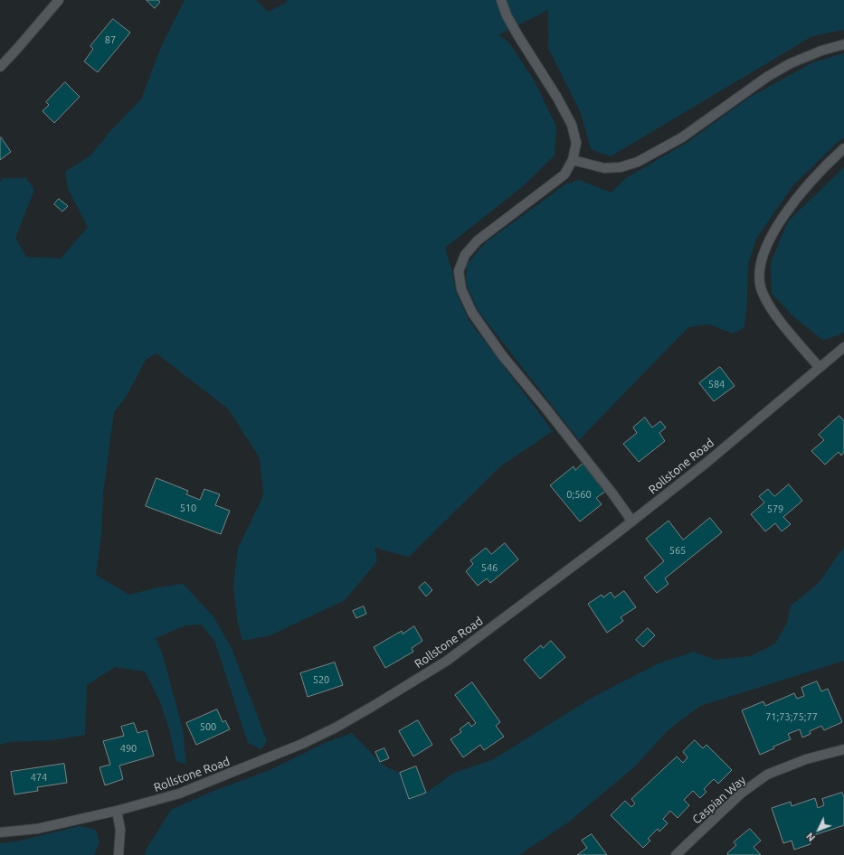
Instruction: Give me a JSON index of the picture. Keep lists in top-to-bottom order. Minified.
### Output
{"streets":{"street":["Rollstone Road","Caspian Way"]},"house_numbers":["87","584","0;560","510","579","565","546","520","71;73;75;77","500","490","474"],"north":"bottom left"}
